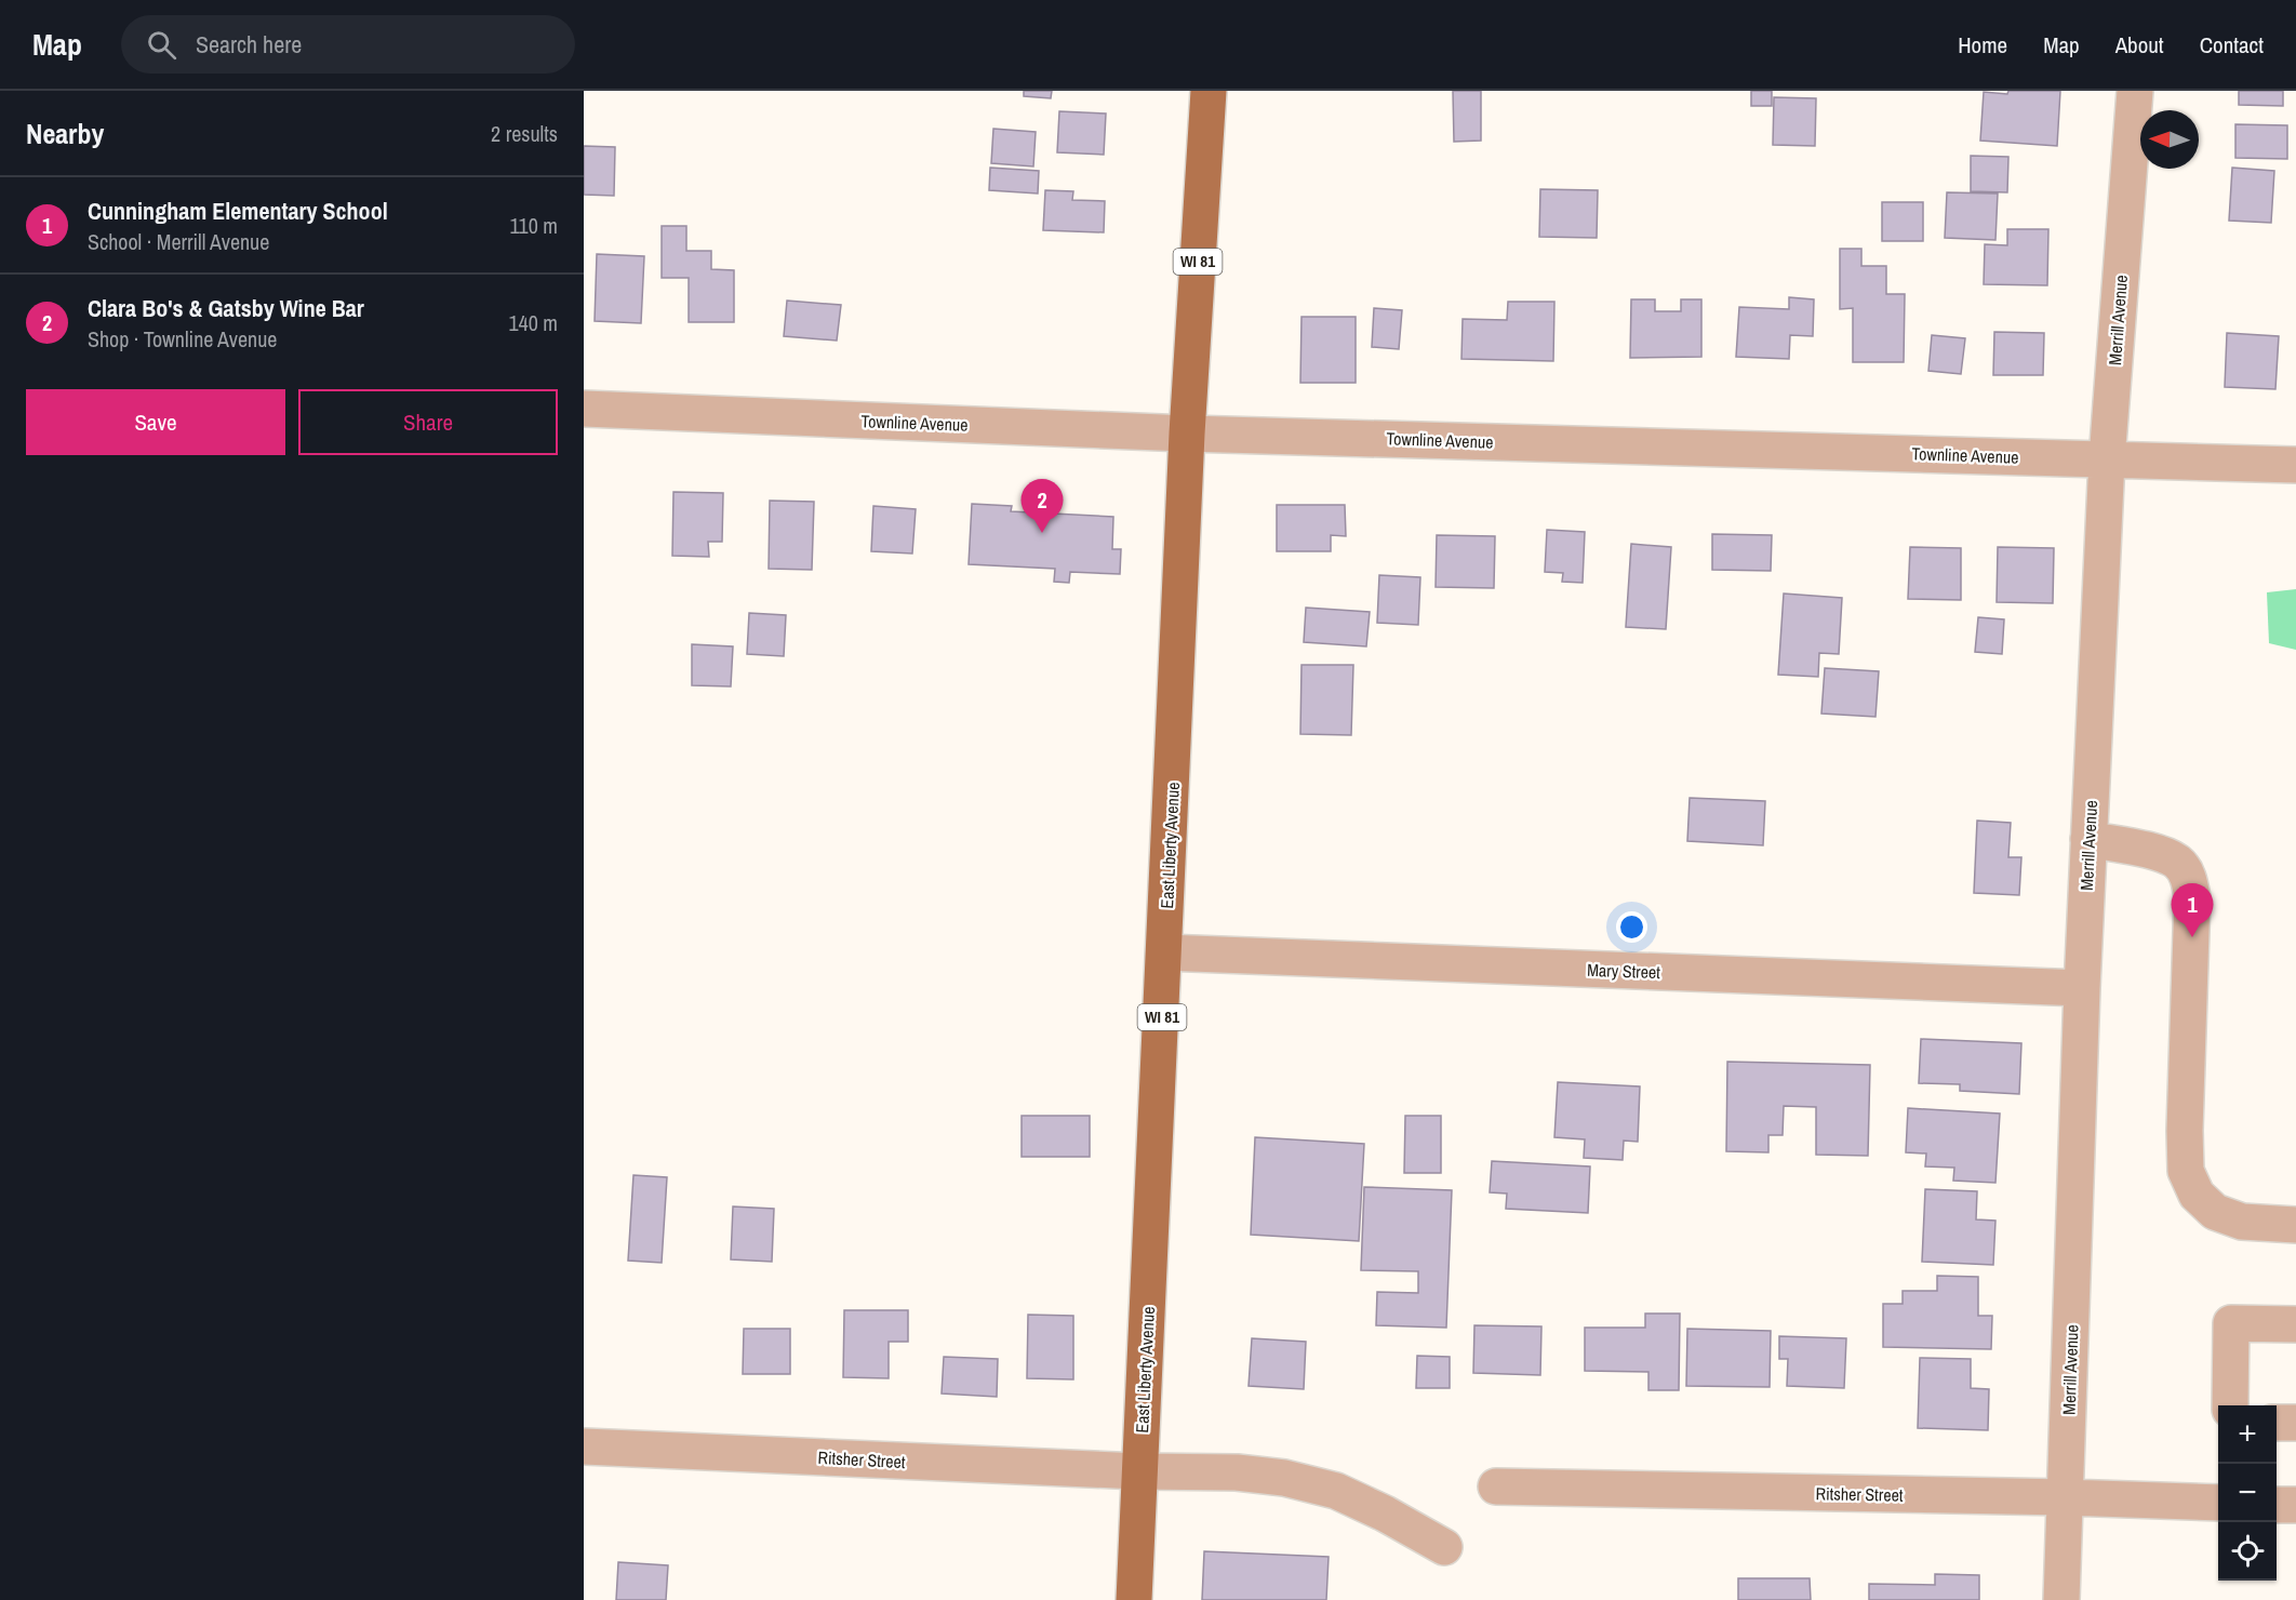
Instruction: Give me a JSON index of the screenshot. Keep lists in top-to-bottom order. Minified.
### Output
{"streets":{"main road":["WI 81","East Liberty Avenue"],"street":["Merrill Avenue","Townline Avenue","Mary Street","Ritsher Street"]},"crossings":[["Merrill Avenue","Townline Avenue"],["Merrill Avenue","Mary Street"],["Merrill Avenue","Ritsher Street"],["Townline Avenue","East Liberty Avenue"],["East Liberty Avenue","Mary Street"],["East Liberty Avenue","Ritsher Street"]],"north":"left","page":{"header":"Map","search":"Search here","nav":["Home","Map","About","Contact"],"heading":["Nearby","2 results"],"list":[{"mark":"1","name":"Cunningham Elementary School","note":"School · Merrill Avenue","value":"110 m"},{"mark":"2","name":"Clara Bo's & Gatsby Wine Bar","note":"Shop · Townline Avenue","value":"140 m"}],"buttons":["Save","Share"],"pins":["2","1"],"map_buttons":["+","−"]}}
